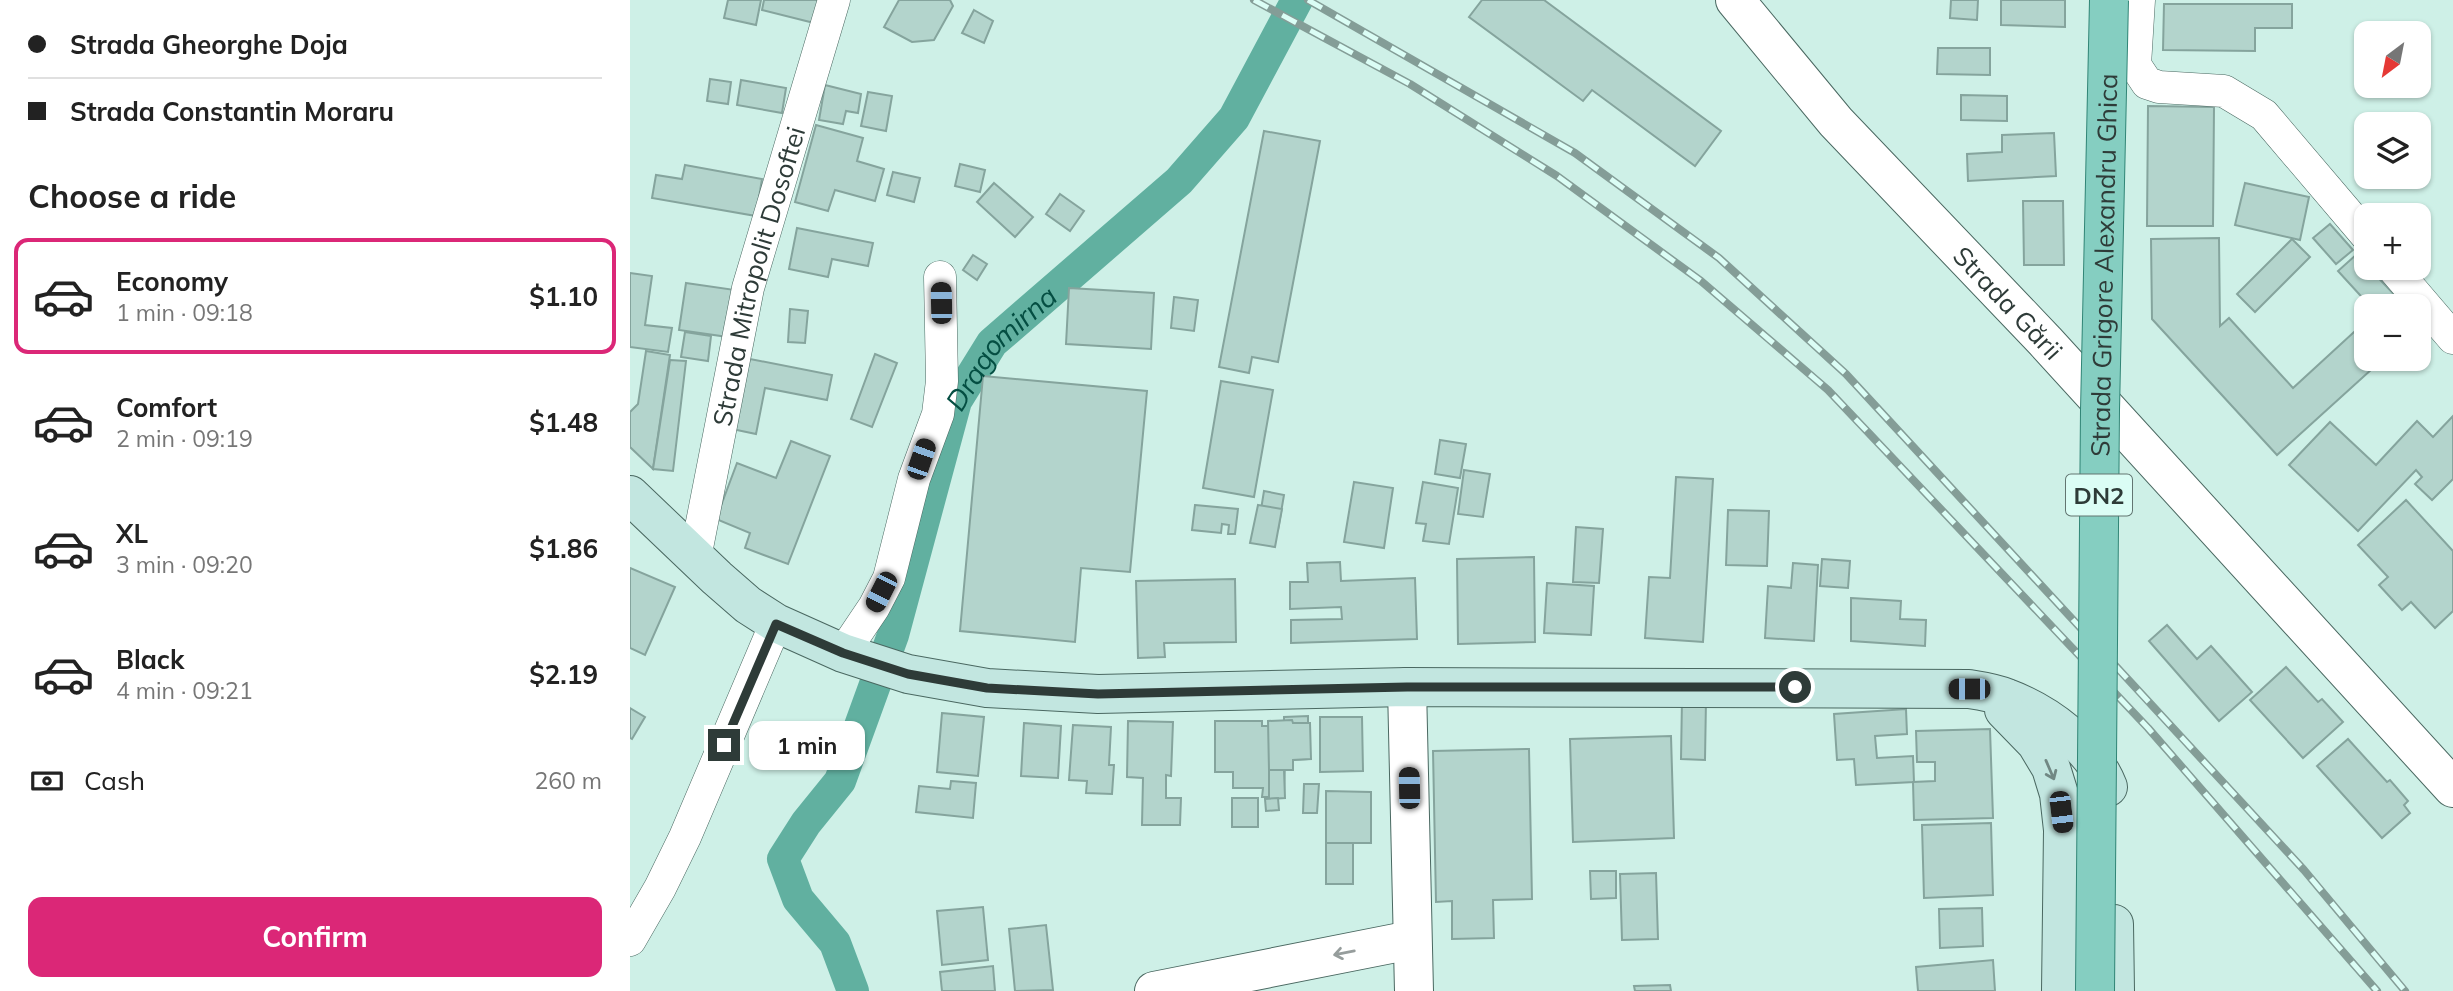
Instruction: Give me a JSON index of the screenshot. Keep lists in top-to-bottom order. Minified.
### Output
{"streets":{"main road":["Strada Grigore Alexandru Ghica","DN2"],"street":["Strada Mitropolit Dosoftei","Strada Gării"]},"water":["Dragomirna"],"north":"bottom left","page":{"banner":["Strada Gheorghe Doja","Strada Constantin Moraru"],"map_buttons":["+","−"],"heading":"Choose a ride","list":[{"name":"Economy","note":"1 min · 09:18","value":"$1.10"},{"name":"Comfort","note":"2 min · 09:19","value":"$1.48"},{"name":"XL","note":"3 min · 09:20","value":"$1.86"},{"name":"Black","note":"4 min · 09:21","value":"$2.19"}],"bubble":"1 min","pay":["Cash","260 m"],"buttons":"Confirm"}}
